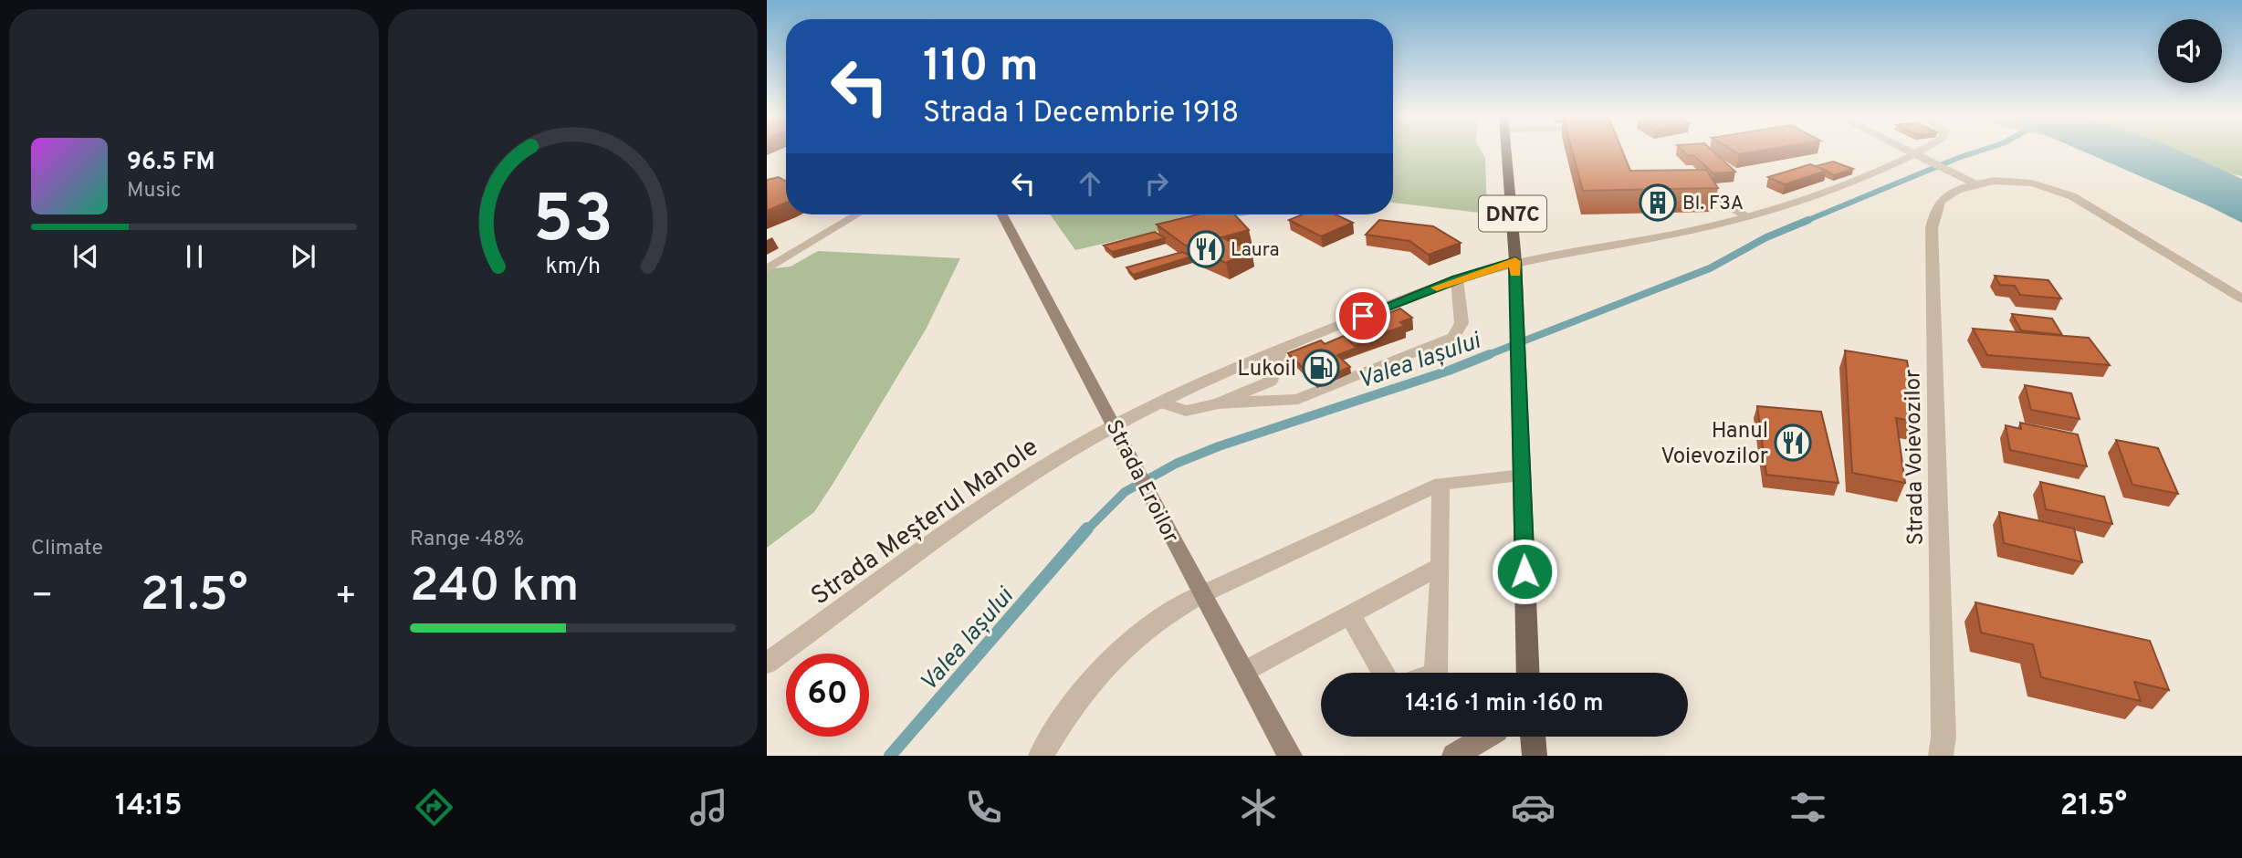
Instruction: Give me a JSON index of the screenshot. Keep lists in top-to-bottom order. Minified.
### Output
{"streets":{"main road":["DN7C","Strada Eroilor"],"street":["Strada Voievozilor","Strada Meșterul Manole"]},"crossings":[["DN7C","Strada Meșterul Manole"],["Strada Eroilor","Strada Meșterul Manole"]],"water":["Valea Iașului"],"places":{"building":["Bl. F3A"],"restaurant":["Laura","Hanul Voievozilor"],"fuel station":["Lukoil"]},"page":{"turn":["110 m","Strada 1 Decembrie 1918"],"song":["96.5 FM","Music"],"tile":["Climate",["Range · 48%","240 km"]],"heat":["−","21.5°","+"],"limit":"60","trip":"14:16 · 1 min · 160 m","tabs":["14:15","21.5°"],"gauge":["53","km/h"]}}
